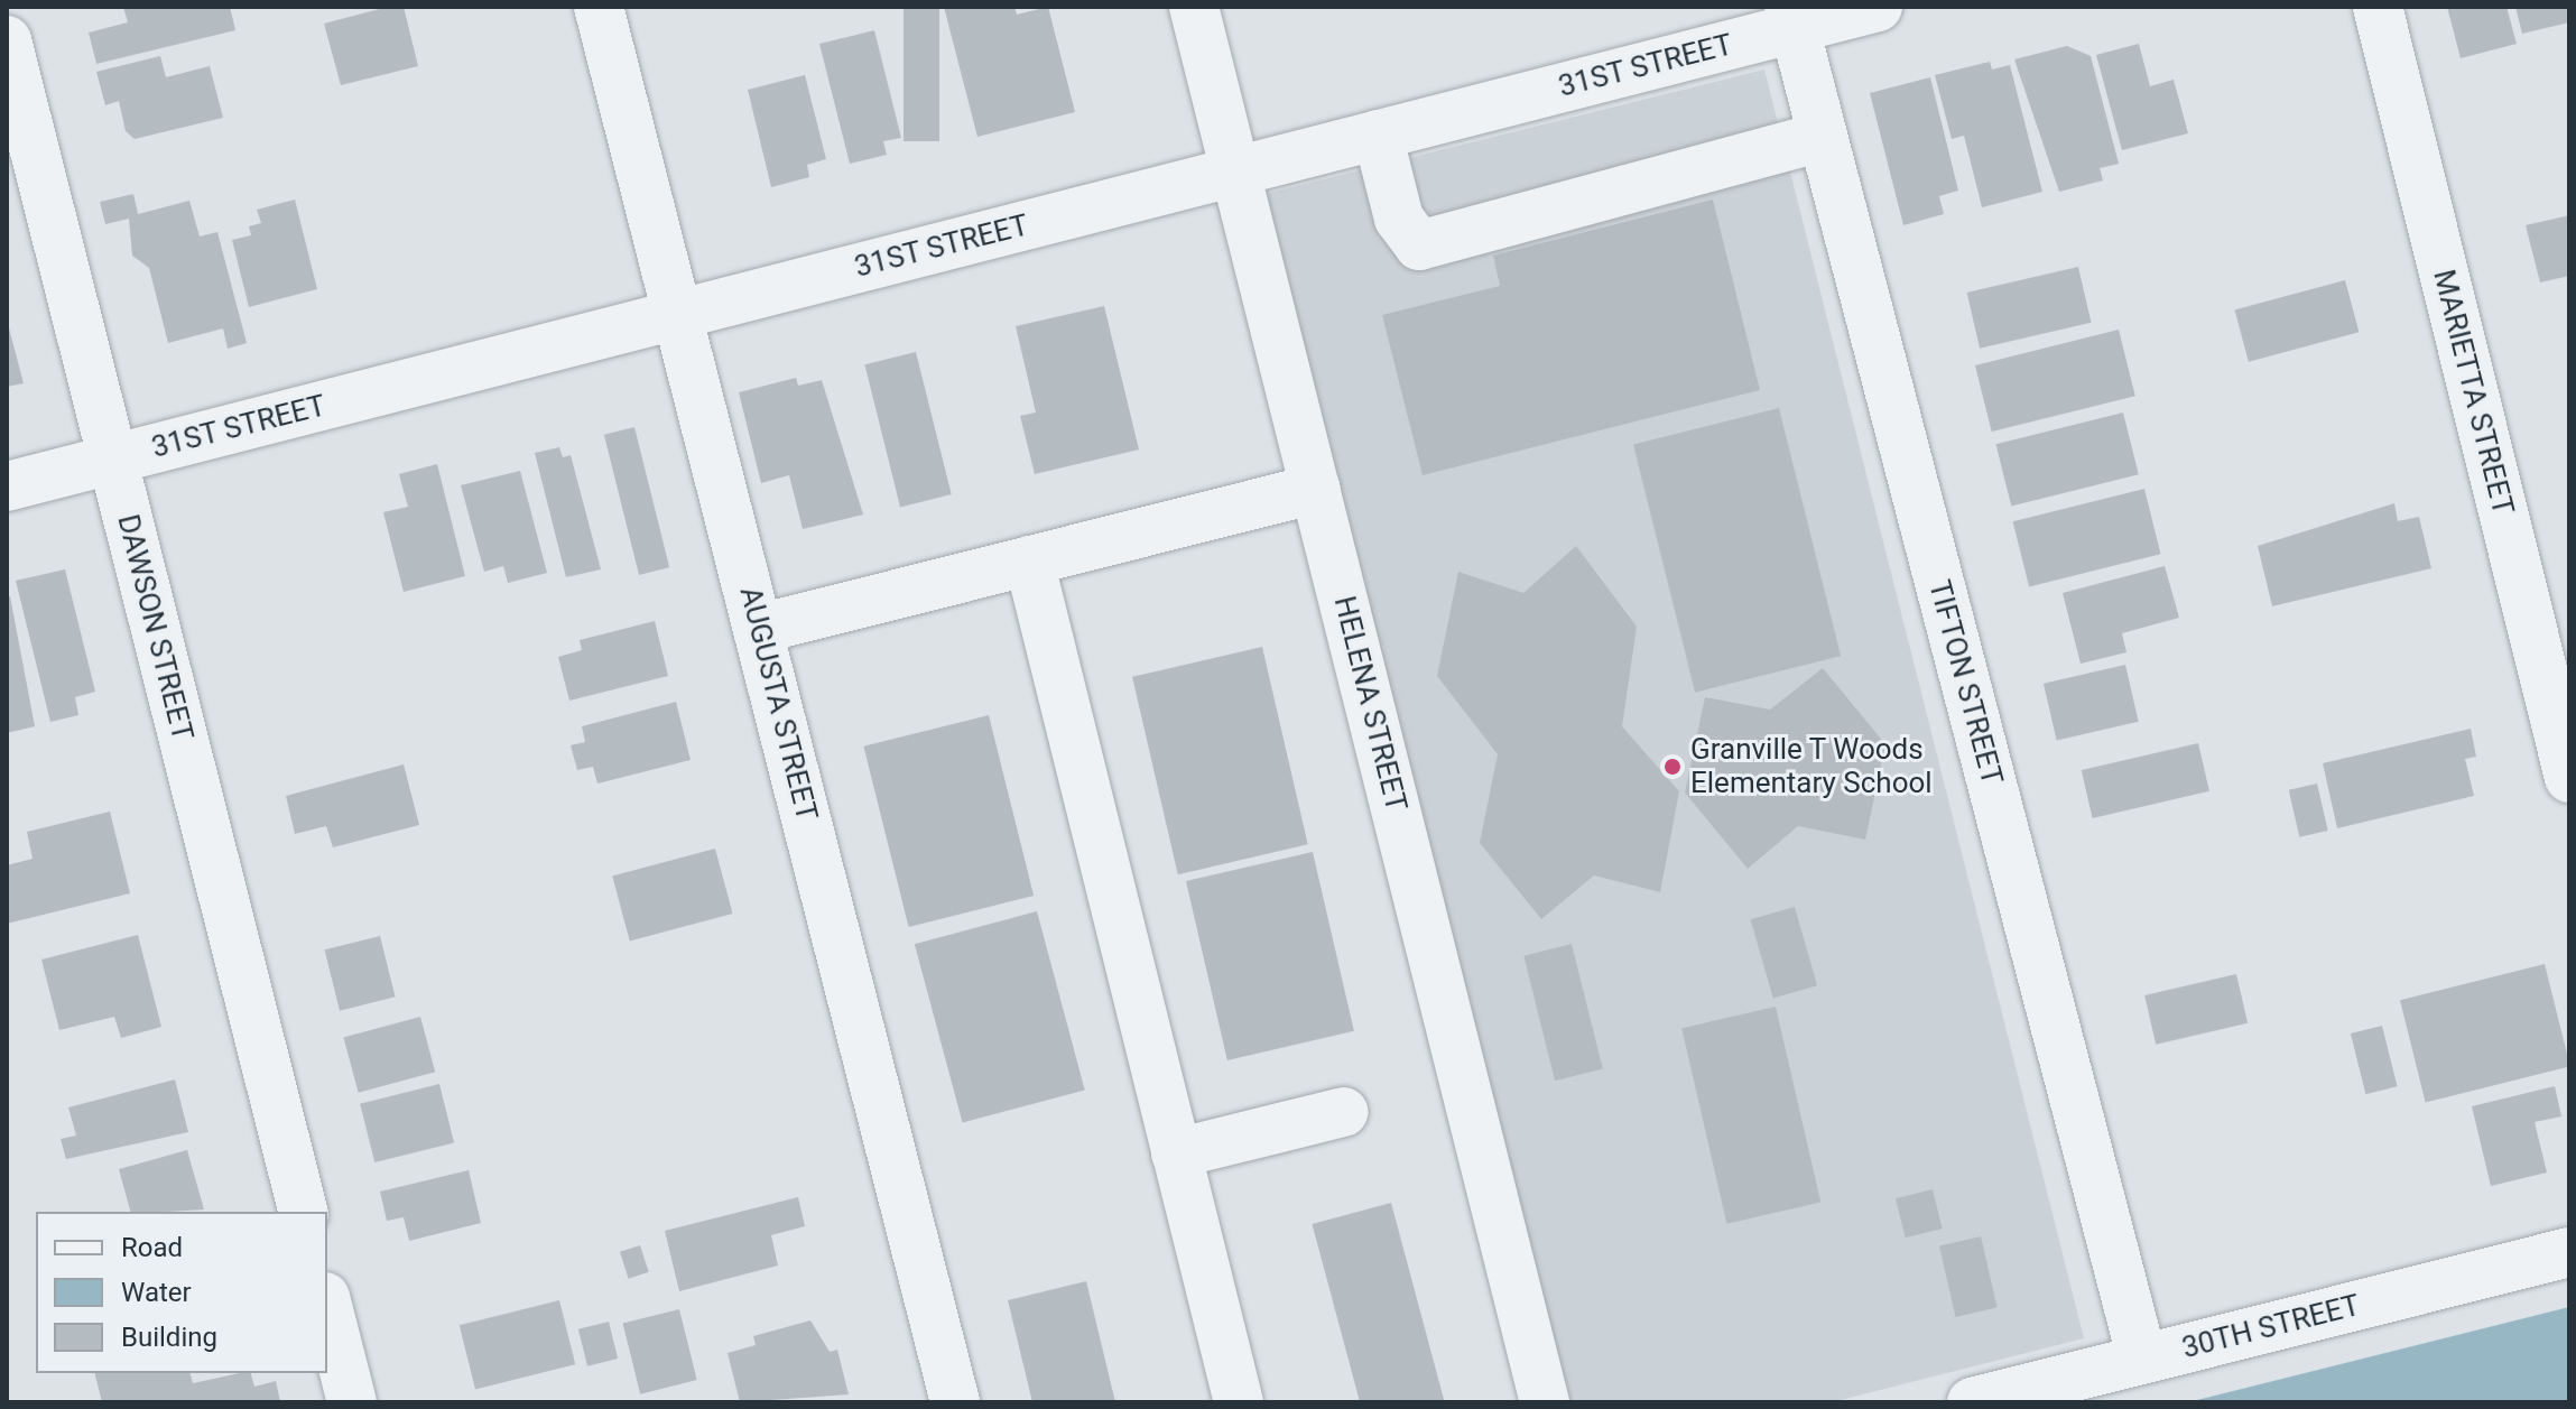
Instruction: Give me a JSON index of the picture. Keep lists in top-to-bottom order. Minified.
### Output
{"streets":{"street":["31ST STREET","MARIETTA STREET","DAWSON STREET","TIFTON STREET","AUGUSTA STREET","HELENA STREET","30TH STREET"]},"crossings":[["31ST STREET","DAWSON STREET"],["31ST STREET","TIFTON STREET"],["31ST STREET","AUGUSTA STREET"],["31ST STREET","HELENA STREET"],["TIFTON STREET","30TH STREET"]],"places":["Granville T Woods Elementary School"],"legend":["Road","Water","Building"]}
